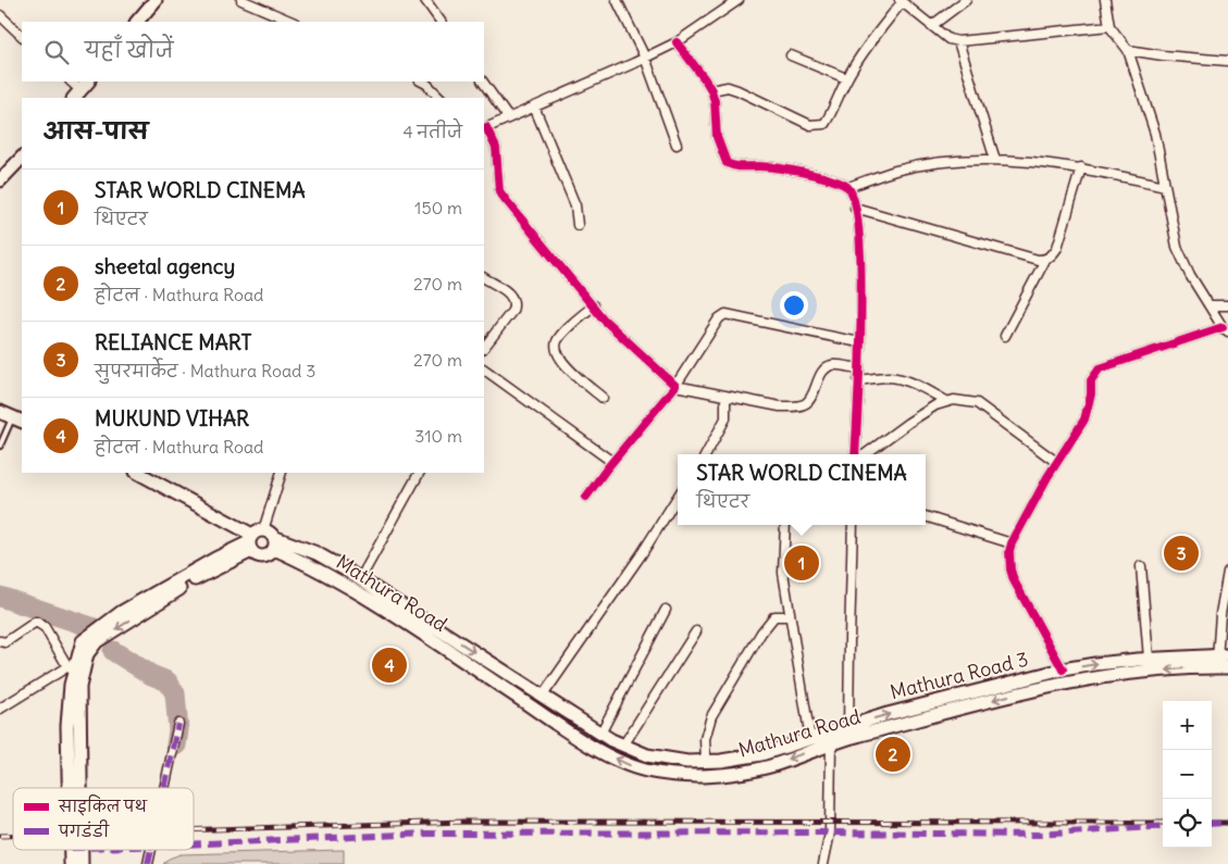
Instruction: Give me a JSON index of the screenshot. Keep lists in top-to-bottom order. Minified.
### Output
{"streets":{"main road":["Mathura Road","Mathura Road 3"]},"crossings":[["Mathura Road","Mathura Road 3"]],"one_way":["Mathura Road 3"],"legend":["साइकिल पथ","पगडंडी"],"page":{"search":"यहाँ खोजें","heading":["आस-पास","4 नतीजे"],"list":[{"mark":"1","name":"STAR WORLD CINEMA","note":"थिएटर","value":"150 m"},{"mark":"2","name":"sheetal agency","note":"होटल · Mathura Road","value":"270 m"},{"mark":"3","name":"RELIANCE MART","note":"सुपरमार्केट · Mathura Road 3","value":"270 m"},{"mark":"4","name":"MUKUND VIHAR","note":"होटल · Mathura Road","value":"310 m"}],"popup":["STAR WORLD CINEMA","थिएटर"],"pins":["3","1","4","2"],"map_buttons":["+","−"]}}
